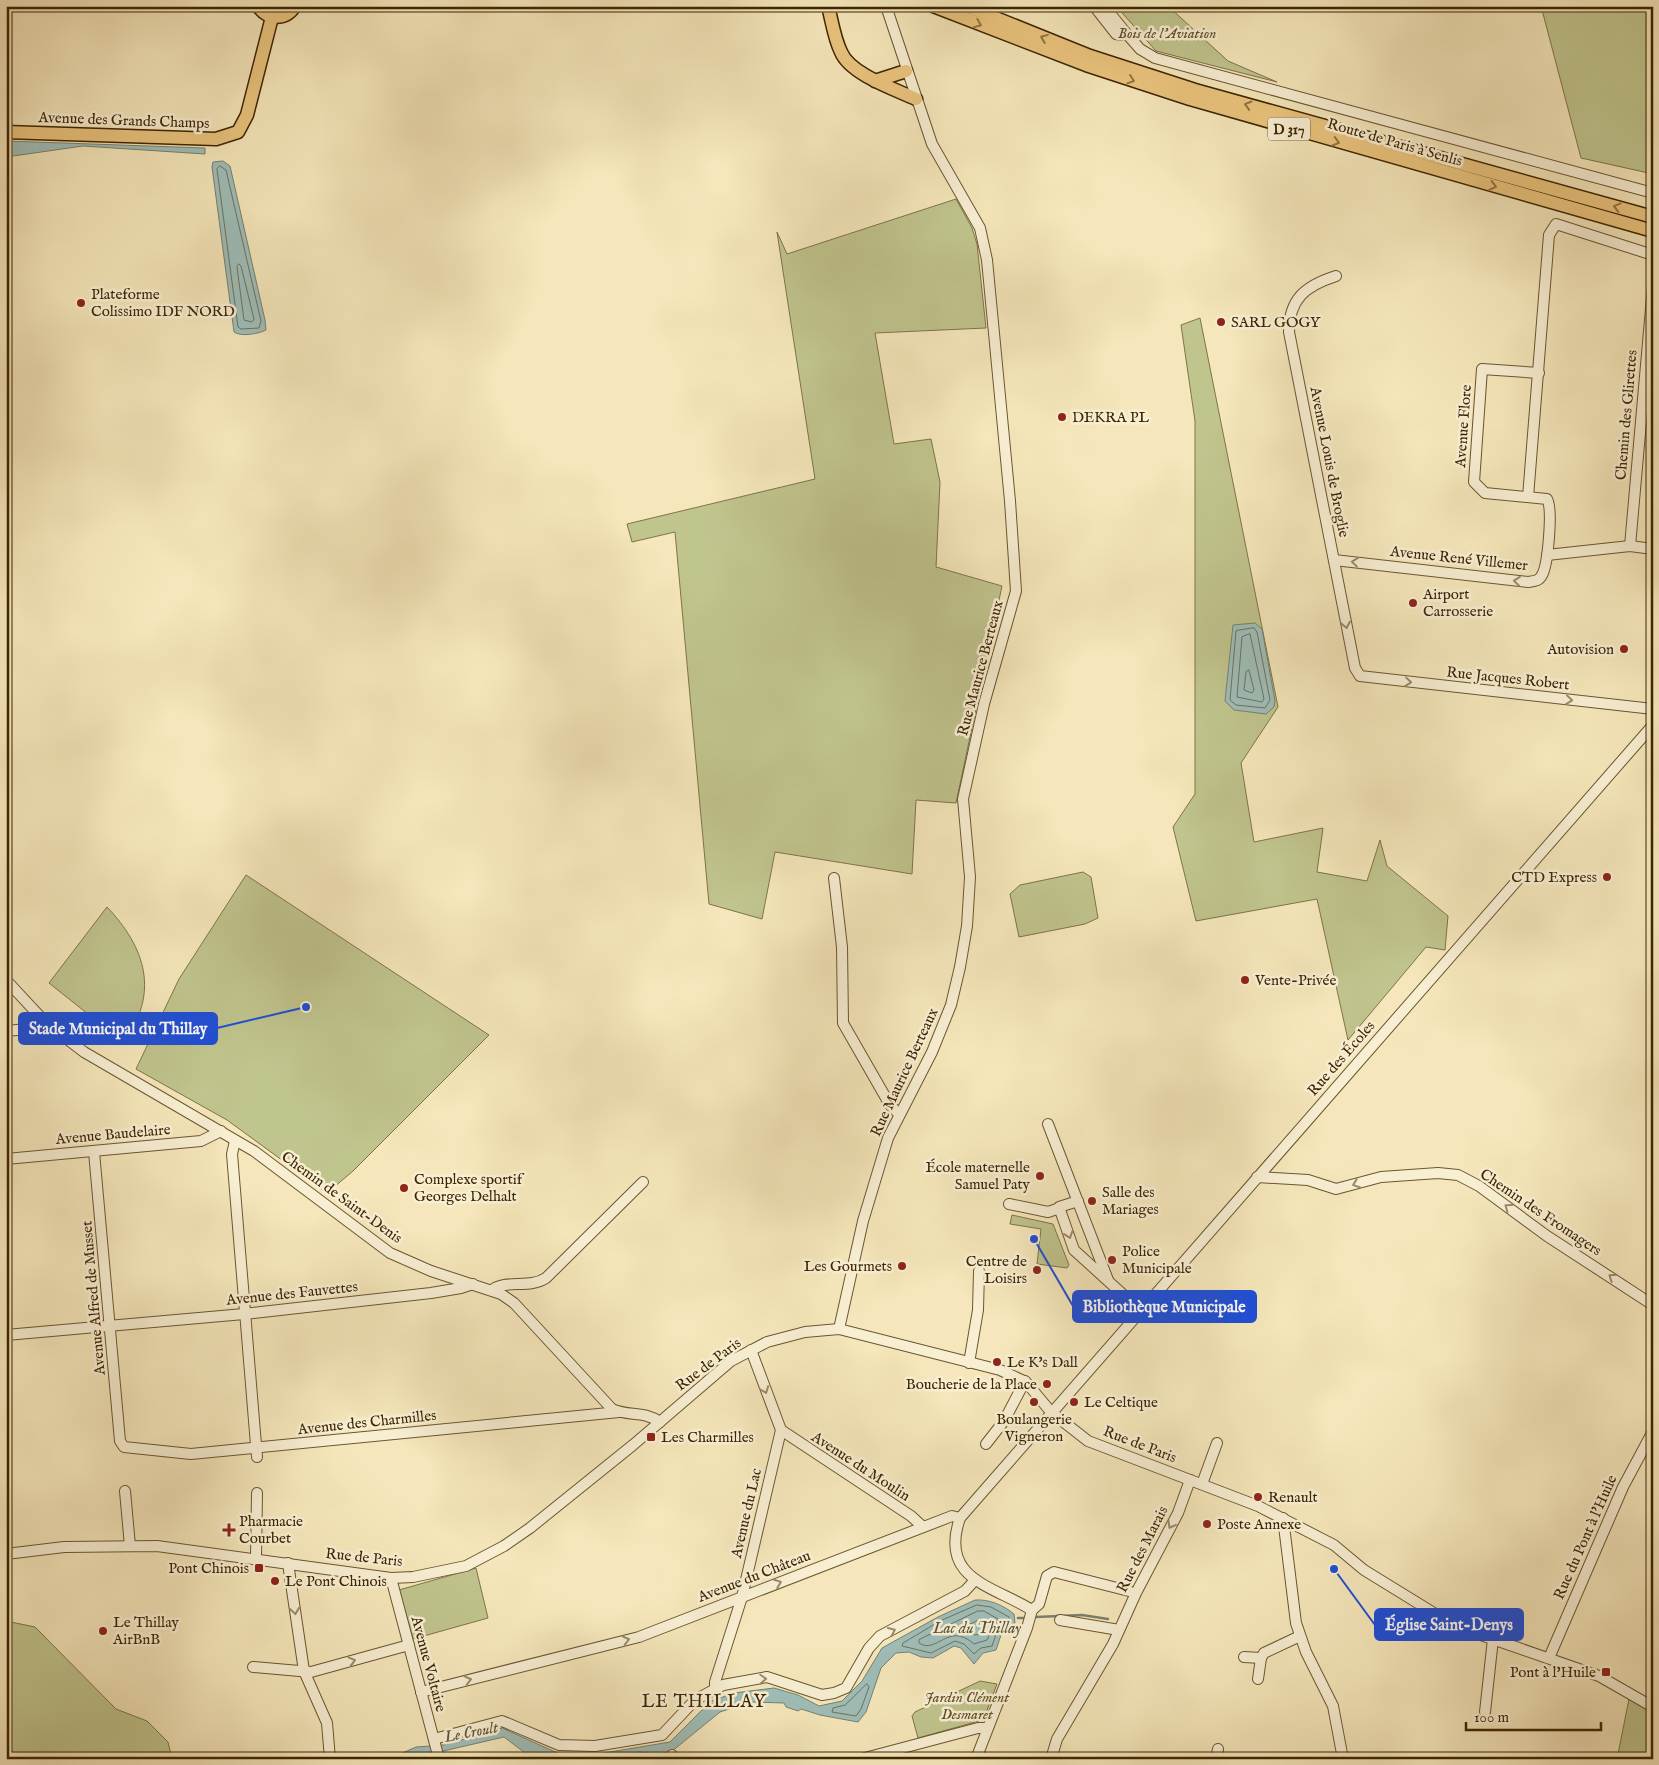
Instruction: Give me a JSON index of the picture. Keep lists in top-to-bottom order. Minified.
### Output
{"streets":{"main road":["Avenue des Grands Champs","D 317","Route de Paris à Senlis"],"street":["Chemin des Glirettes","Avenue Flore","Avenue Louis de Broglie","Avenue René Villemer","Rue Maurice Berteaux","Rue Jacques Robert","Rue des Écoles","Avenue Baudelaire","Chemin de Saint-Denis","Chemin des Fromagers","Avenue des Fauvettes","Avenue Alfred de Musset","Rue de Paris","Avenue des Charmilles","Avenue du Moulin","Avenue du Lac","Rue du Pont à l'Huile","Rue des Marais","Avenue du Château","Avenue Voltaire"]},"crossings":[["Chemin des Glirettes","Avenue René Villemer"],["Avenue Flore","Avenue René Villemer"],["Avenue Louis de Broglie","Avenue René Villemer"],["Avenue Louis de Broglie","Rue Jacques Robert"],["Rue Maurice Berteaux","Rue de Paris"],["Rue des Écoles","Chemin des Fromagers"],["Rue des Écoles","Rue de Paris"],["Avenue Baudelaire","Chemin de Saint-Denis"],["Avenue Baudelaire","Avenue Alfred de Musset"],["Chemin de Saint-Denis","Avenue des Fauvettes"],["Chemin de Saint-Denis","Avenue des Charmilles"],["Avenue des Fauvettes","Avenue Alfred de Musset"],["Avenue Alfred de Musset","Avenue des Charmilles"],["Rue de Paris","Rue du Pont à l'Huile"],["Rue de Paris","Rue des Marais"],["Rue de Paris","Avenue Voltaire"],["Avenue du Moulin","Avenue du Lac"],["Avenue du Moulin","Avenue du Château"],["Avenue du Lac","Avenue du Château"],["Avenue du Château","Avenue Voltaire"]],"one_way":["Avenue René Villemer","Rue Jacques Robert","Chemin des Fromagers","Rue des Marais"],"districts":["LE THILLAY"],"water":["Lac du Thillay","Le Croult"],"parks":["Bois de l'Aviation","Jardin Clément Desmaret"],"places":{"other":["Plateforme Colissimo IDF NORD","SARL GOGY","DEKRA PL","Airport Carrosserie","Autovision","CTD Express","Vente-Privée","Stade Municipal du Thillay","École maternelle Samuel Paty","Complexe sportif Georges Delhalt","Salle des Mariages","Bibliothèque Municipale","Police Municipale","Les Gourmets","Centre de Loisirs","Le K's Dall","Boucherie de la Place","Boulangerie Vigneron","Le Celtique","Renault","Poste Annexe","Église Saint-Denys","Le Pont Chinois","Le Thillay AirBnB"],"transit":["Les Charmilles","Pont Chinois","Pont à l'Huile"],"health":["Pharmacie Courbet"]},"scale_bar":"100 m"}
